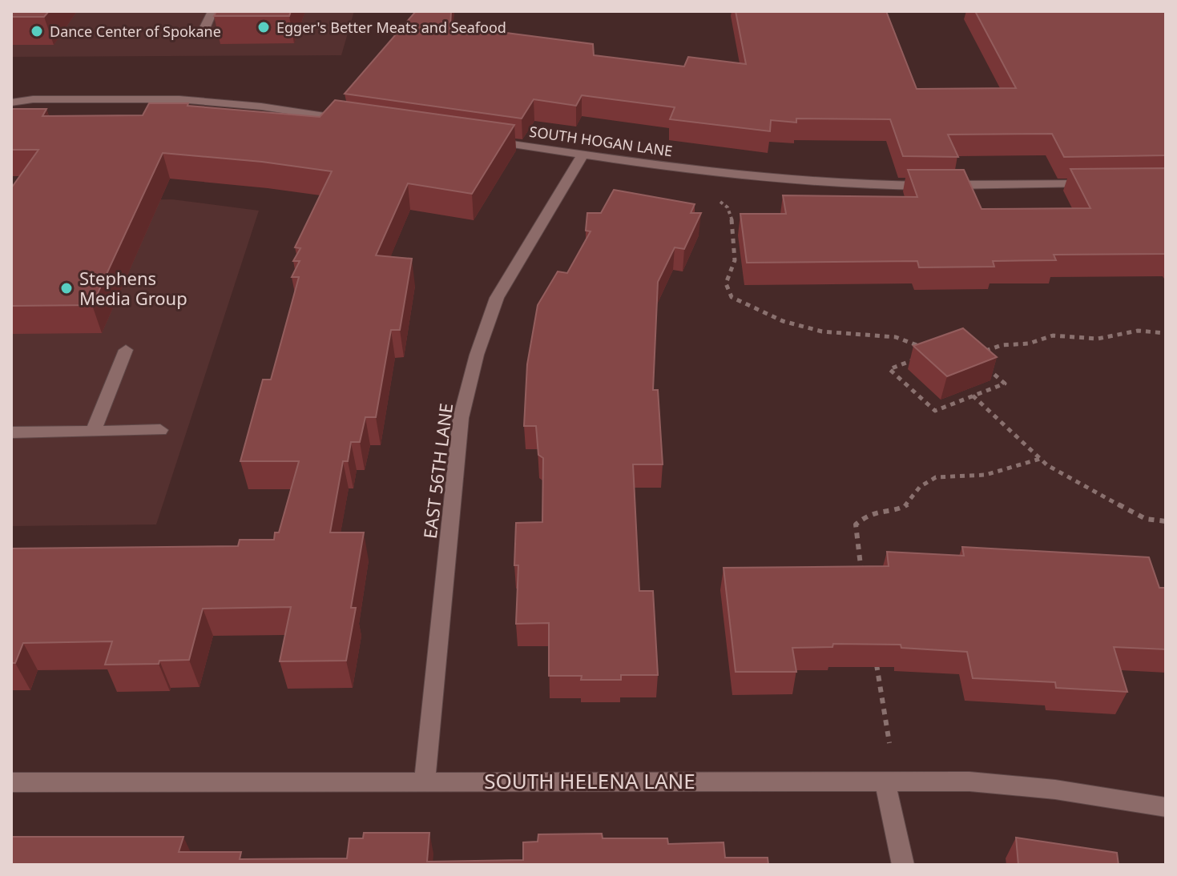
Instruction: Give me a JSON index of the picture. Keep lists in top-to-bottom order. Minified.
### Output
{"streets":{"street":["SOUTH HOGAN LANE","EAST 56TH LANE","SOUTH HELENA LANE"]},"crossings":[["SOUTH HOGAN LANE","EAST 56TH LANE"],["EAST 56TH LANE","SOUTH HELENA LANE"]],"places":["Egger's Better Meats and Seafood","Dance Center of Spokane","Stephens Media Group"]}
